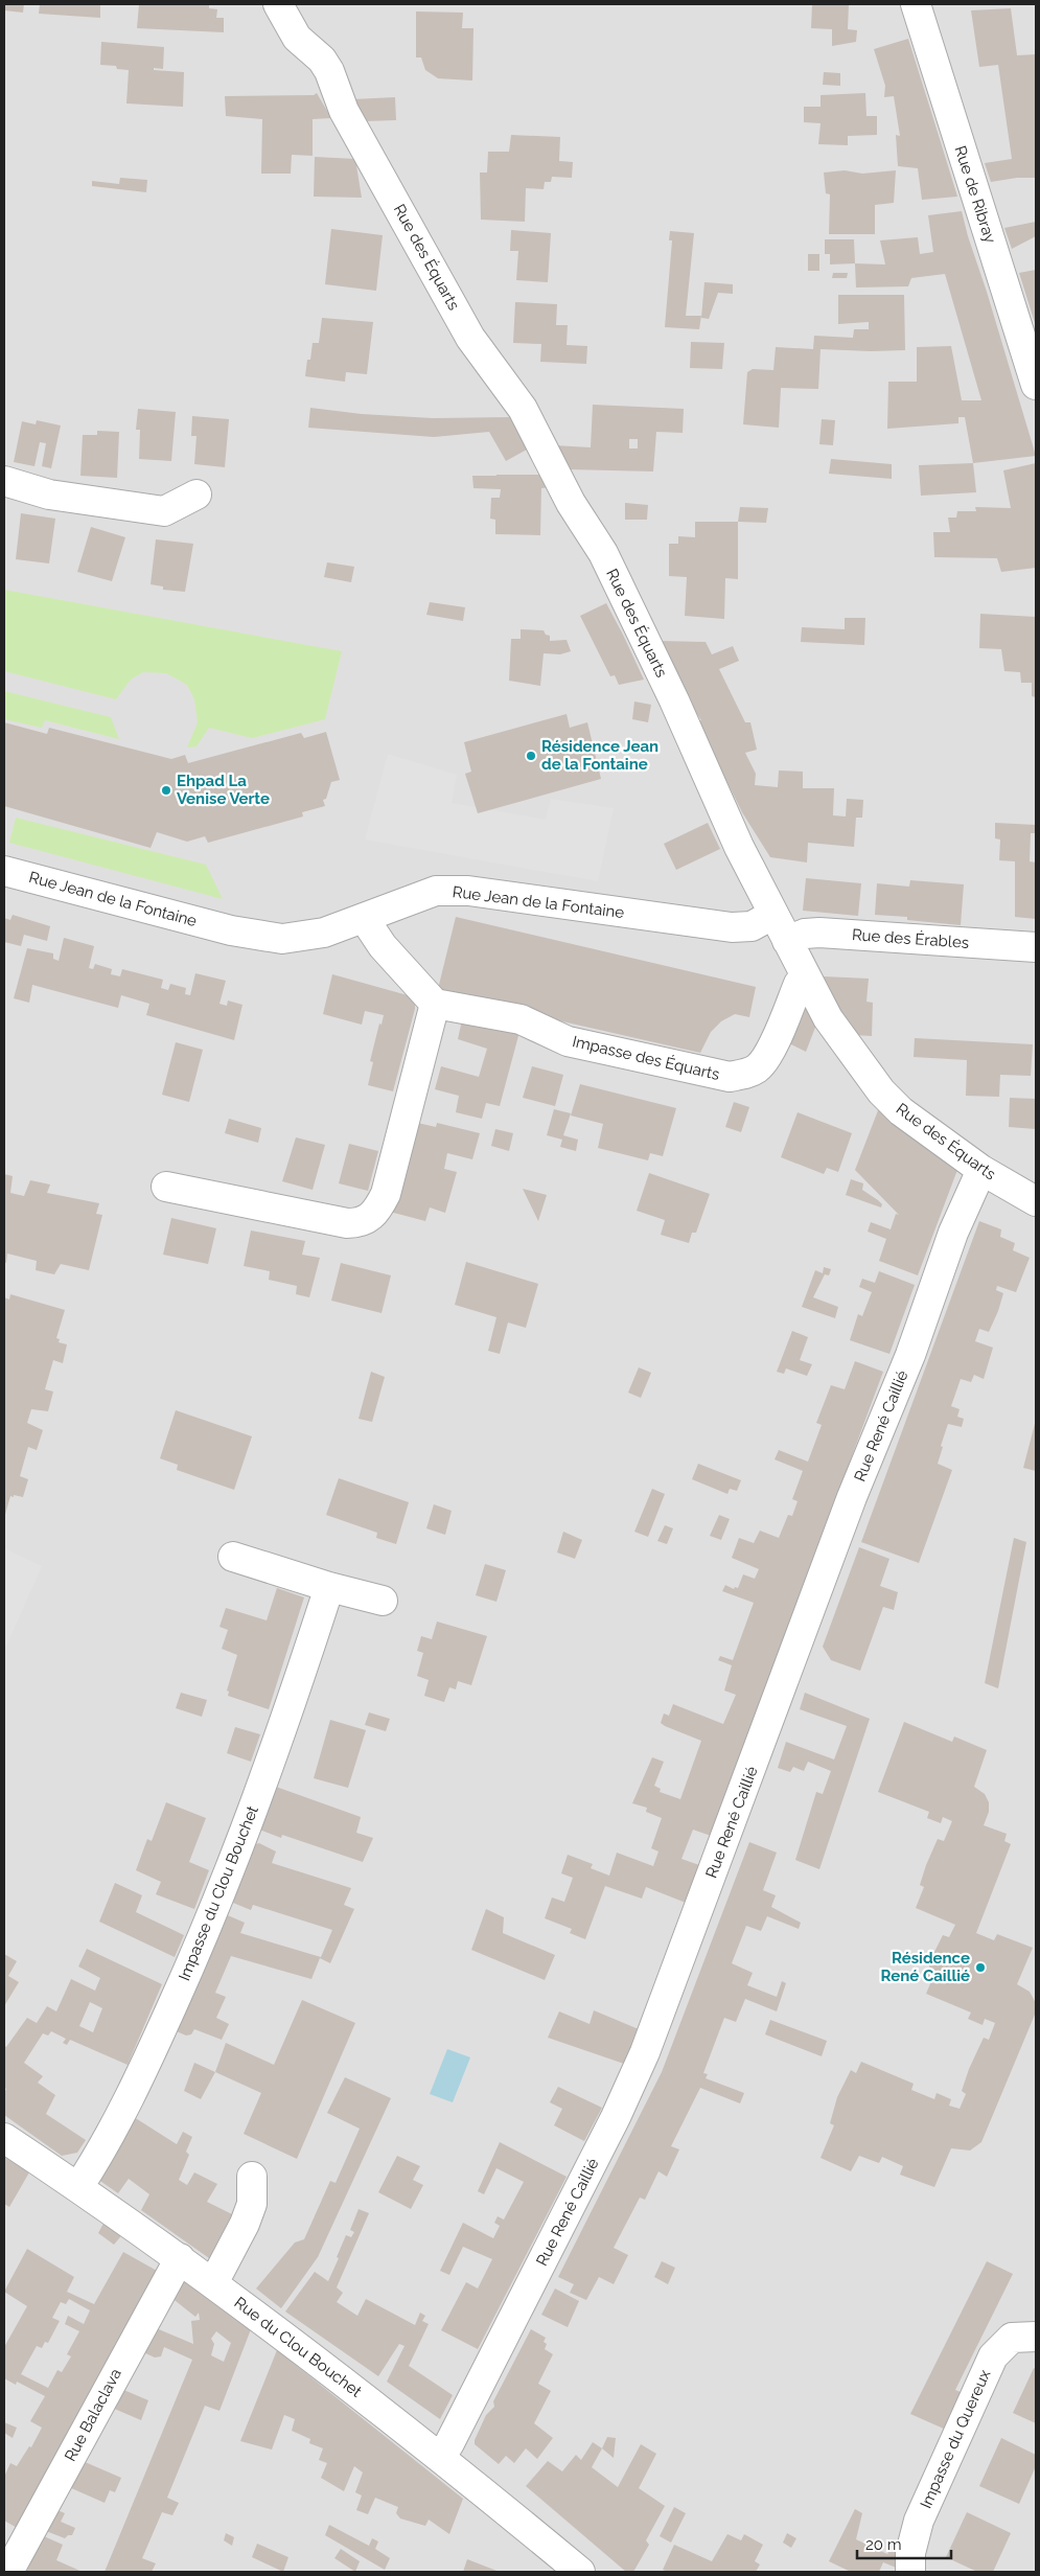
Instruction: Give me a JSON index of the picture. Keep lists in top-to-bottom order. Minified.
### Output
{"streets":{"street":["Rue de Ribray","Rue des Équarts","Rue Jean de la Fontaine","Rue des Érables","Impasse des Équarts","Rue René Caillié","Impasse du Clou Bouchet","Rue du Clou Bouchet","Rue Balaclava","Impasse du Quereux"]},"crossings":[["Rue des Équarts","Rue Jean de la Fontaine"],["Rue des Équarts","Rue des Érables"],["Rue des Équarts","Impasse des Équarts"],["Rue des Équarts","Rue René Caillié"],["Rue René Caillié","Rue du Clou Bouchet"],["Impasse du Clou Bouchet","Rue du Clou Bouchet"],["Rue du Clou Bouchet","Rue Balaclava"]],"places":["Résidence Jean de la Fontaine","Ehpad La Venise Verte","Résidence René Caillié"],"scale_bar":"20 m"}
